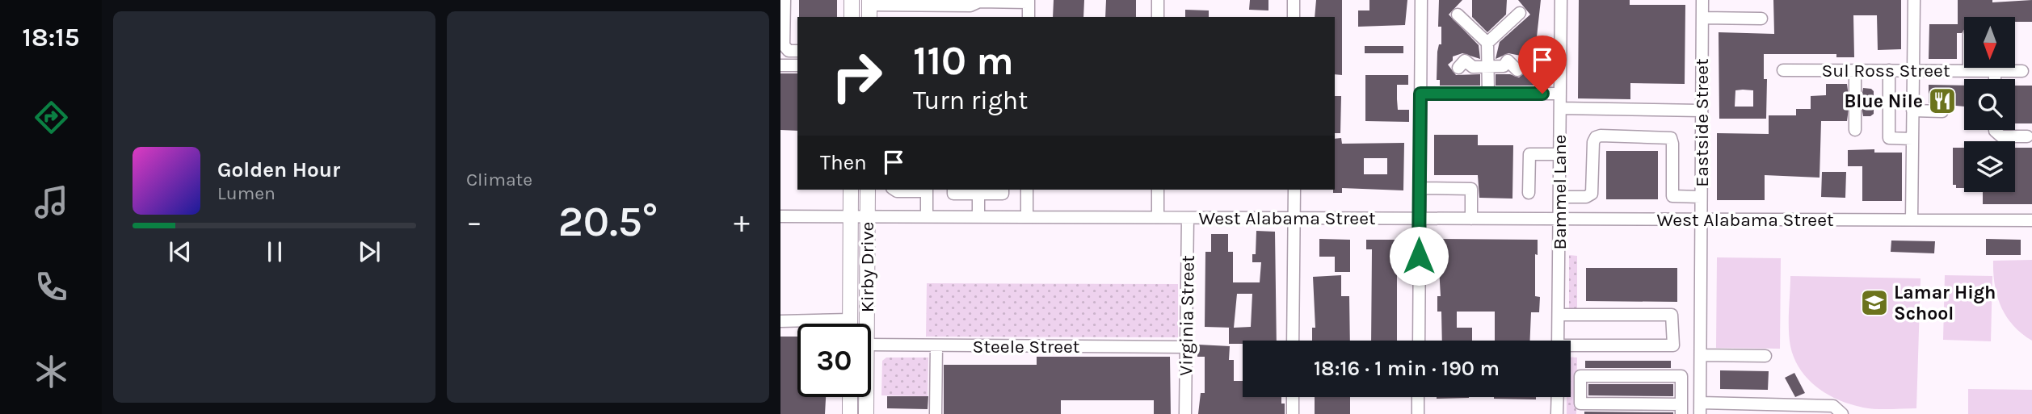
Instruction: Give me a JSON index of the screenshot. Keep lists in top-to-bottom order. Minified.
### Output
{"streets":{"main road":["Kirby Drive"],"street":["Sul Ross Street","Eastside Street","Bammel Lane","West Alabama Street","Virginia Street","Steele Street"]},"crossings":[["Eastside Street","West Alabama Street"],["Bammel Lane","West Alabama Street"],["West Alabama Street","Kirby Drive"],["West Alabama Street","Virginia Street"],["Virginia Street","Steele Street"]],"places":{"restaurant":["Blue Nile"],"school or university":["Lamar High School"]},"north":"bottom","page":{"tabs":"18:15","tile":"Climate","turn":["110 m","Turn right"],"then":"Then","song":["Golden Hour","Lumen"],"heat":["−","20.5°","+"],"limit":"30","trip":"18:16 · 1 min · 190 m"}}
